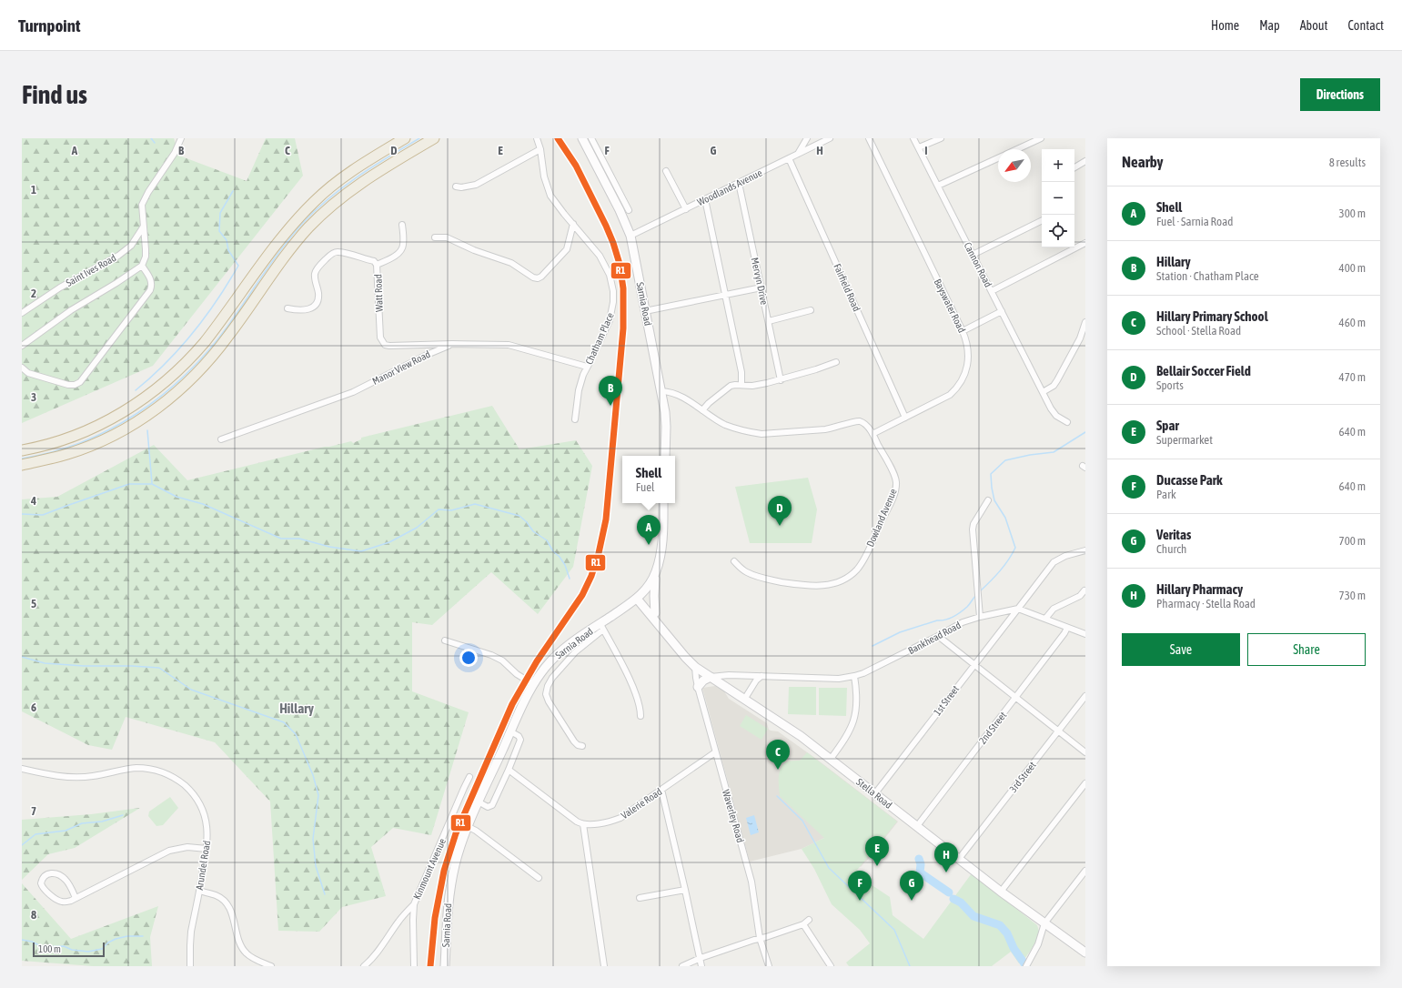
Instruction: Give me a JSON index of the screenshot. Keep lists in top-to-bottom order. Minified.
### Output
{"streets":{"main road":["Sarnia Road","Stella Road"],"street":["Woodlands Avenue","Cannon Road","Saint Ives Road","Mervyn Drive","Fairfield Road","Watt Road","Bayswater Road","Chatham Place","Manor View Road","Dowland Avenue","Bankhead Road","1st Street","2nd Street","3rd Street","Valerie Road","Waverley Road","Arundel Road","Kinmount Avenue"]},"crossings":[["Woodlands Avenue","Mervyn Drive"],["Woodlands Avenue","Fairfield Road"],["Woodlands Avenue","Sarnia Road"],["Fairfield Road","Bayswater Road"],["Watt Road","Manor View Road"],["Sarnia Road","Dowland Avenue"],["Sarnia Road","Stella Road"],["Bayswater Road","Dowland Avenue"],["Chatham Place","Manor View Road"],["Bankhead Road","1st Street"],["Bankhead Road","Stella Road"],["1st Street","Stella Road"],["2nd Street","Stella Road"],["3rd Street","Stella Road"],["Stella Road","Waverley Road"],["Valerie Road","Waverley Road"]],"districts":["Hillary"],"lines":["transit line R1"],"scale_bar":"100 m","north":"bottom left","page":{"header":"Turnpoint","nav":["Home","Map","About","Contact"],"buttons":["Directions",["Save","Share"]],"title":"Find us","heading":["Nearby","8 results"],"map_buttons":["+","−"],"list":[{"mark":"A","name":"Shell","note":"Fuel · Sarnia Road","value":"300 m"},{"mark":"B","name":"Hillary","note":"Station · Chatham Place","value":"400 m"},{"mark":"C","name":"Hillary Primary School","note":"School · Stella Road","value":"460 m"},{"mark":"D","name":"Bellair Soccer Field","note":"Sports","value":"470 m"},{"mark":"E","name":"Spar","note":"Supermarket","value":"640 m"},{"mark":"F","name":"Ducasse Park","note":"Park","value":"640 m"},{"mark":"G","name":"Veritas","note":"Church","value":"700 m"},{"mark":"H","name":"Hillary Pharmacy","note":"Pharmacy · Stella Road","value":"730 m"}],"pins":["B","D","A","C","E","H","F","G"],"popup":["Shell","Fuel"],"scale":"100 m"},"grid":{"columns":["A","B","C","D","E","F","G","H","I"],"rows":["1","2","3","4","5","6","7","8"]}}
